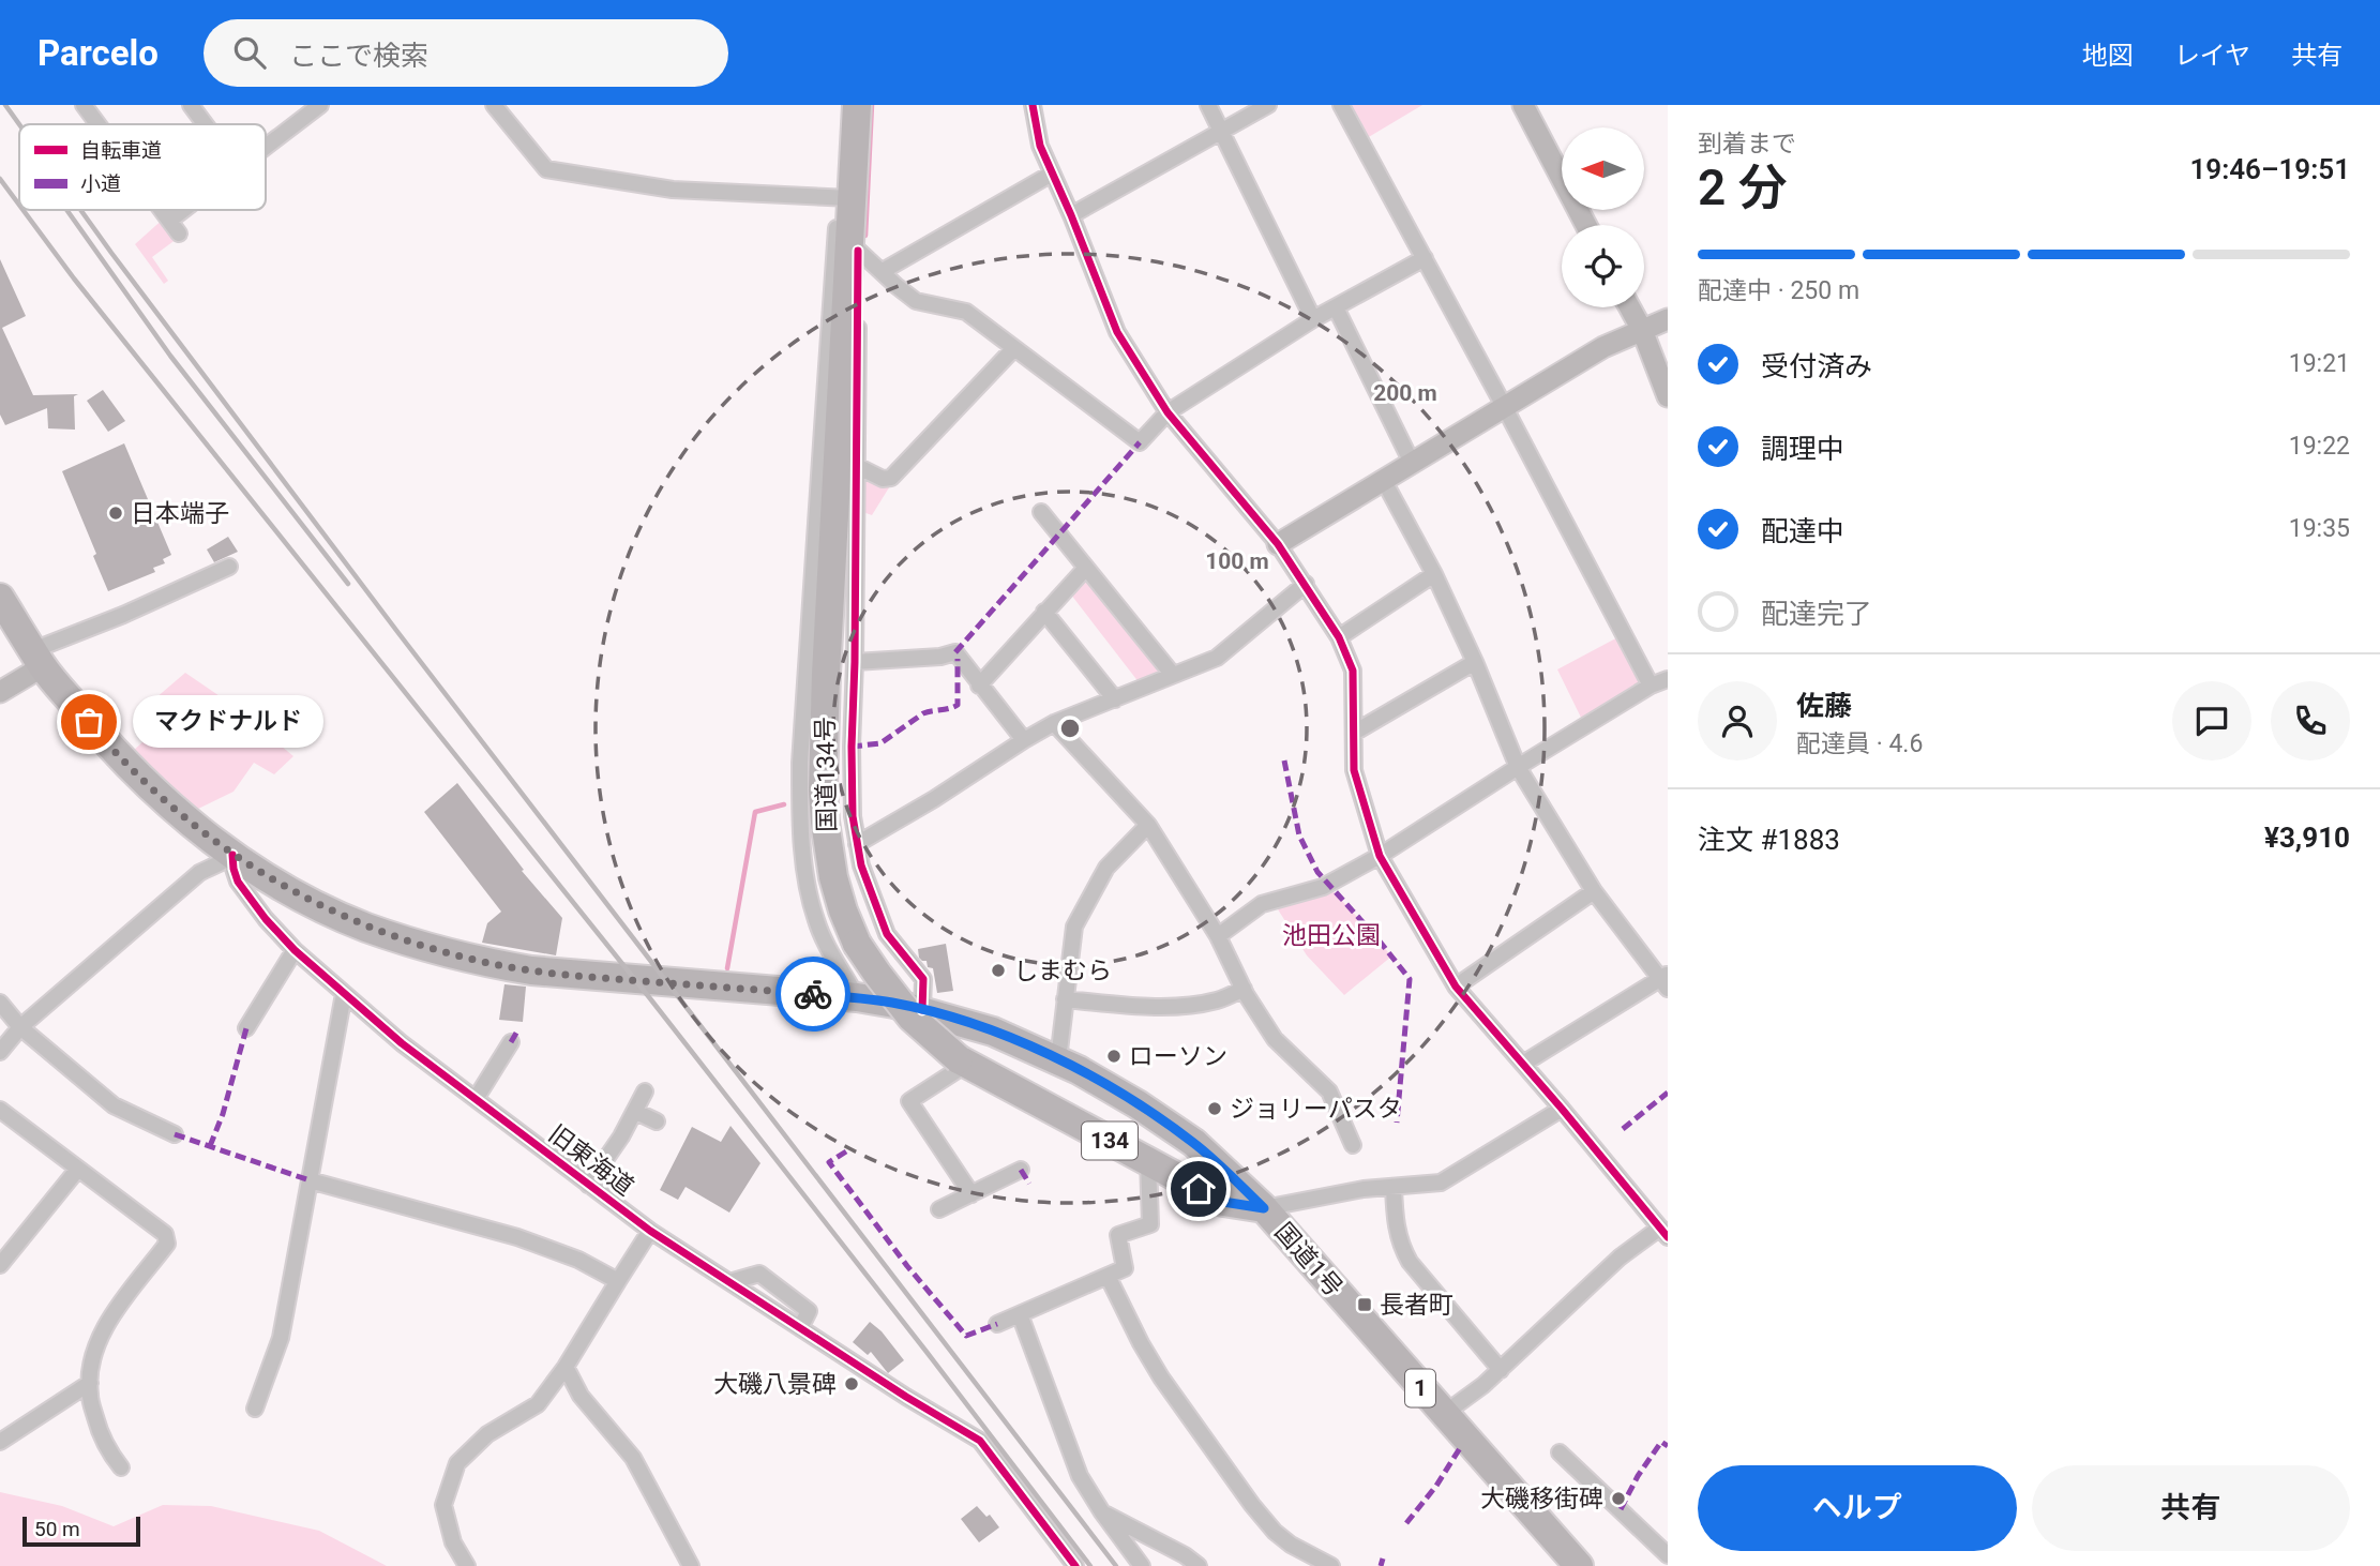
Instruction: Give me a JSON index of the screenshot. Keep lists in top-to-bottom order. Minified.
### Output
{"streets":{"highway":["国道134号","134","国道1号","1"],"street":["旧東海道"]},"crossings":[["国道134号","国道1号"],["旧東海道","国道1号"]],"parks":["池田公園"],"places":{"other":["日本端子","マクドナルド","しまむら","ローソン","ジョリーパスタ","大磯八景碑","大磯移街碑"],"transit":["長者町"]},"legend":["自転車道","小道"],"scale_bar":"50 m","north":"left","page":{"header":"Parcelo","search":"ここで検索","nav":["地図","レイヤ","共有"],"heading":["2 分","到着まで","19:46–19:51"],"panel":["佐藤","配達員 · 4.6","注文 #1883","¥3,910"],"bar":"配達中 · 250 m","list":[["受付済み","19:21"],["調理中","19:22"],["配達中","19:35"],"配達完了"],"bubble":"マクドナルド","buttons":["ヘルプ","共有"],"scale":"50 m"},"rings":["200 m","100 m"]}
